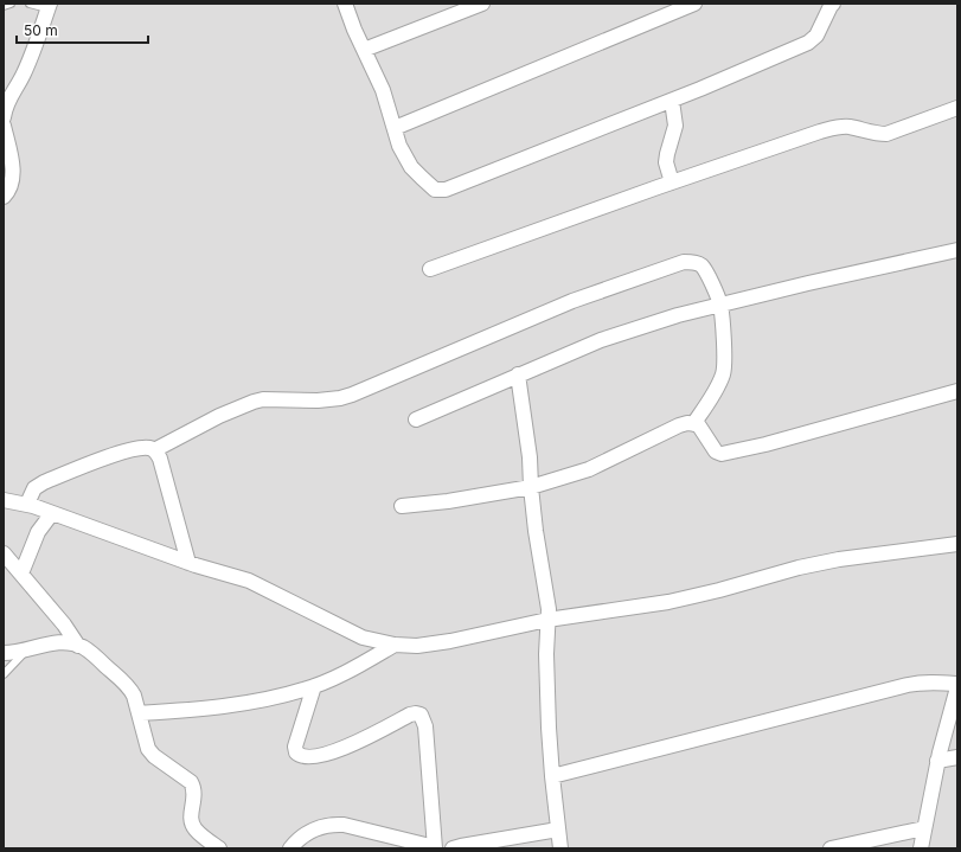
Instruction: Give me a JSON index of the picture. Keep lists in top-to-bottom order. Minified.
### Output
{"scale_bar":"50 m"}
